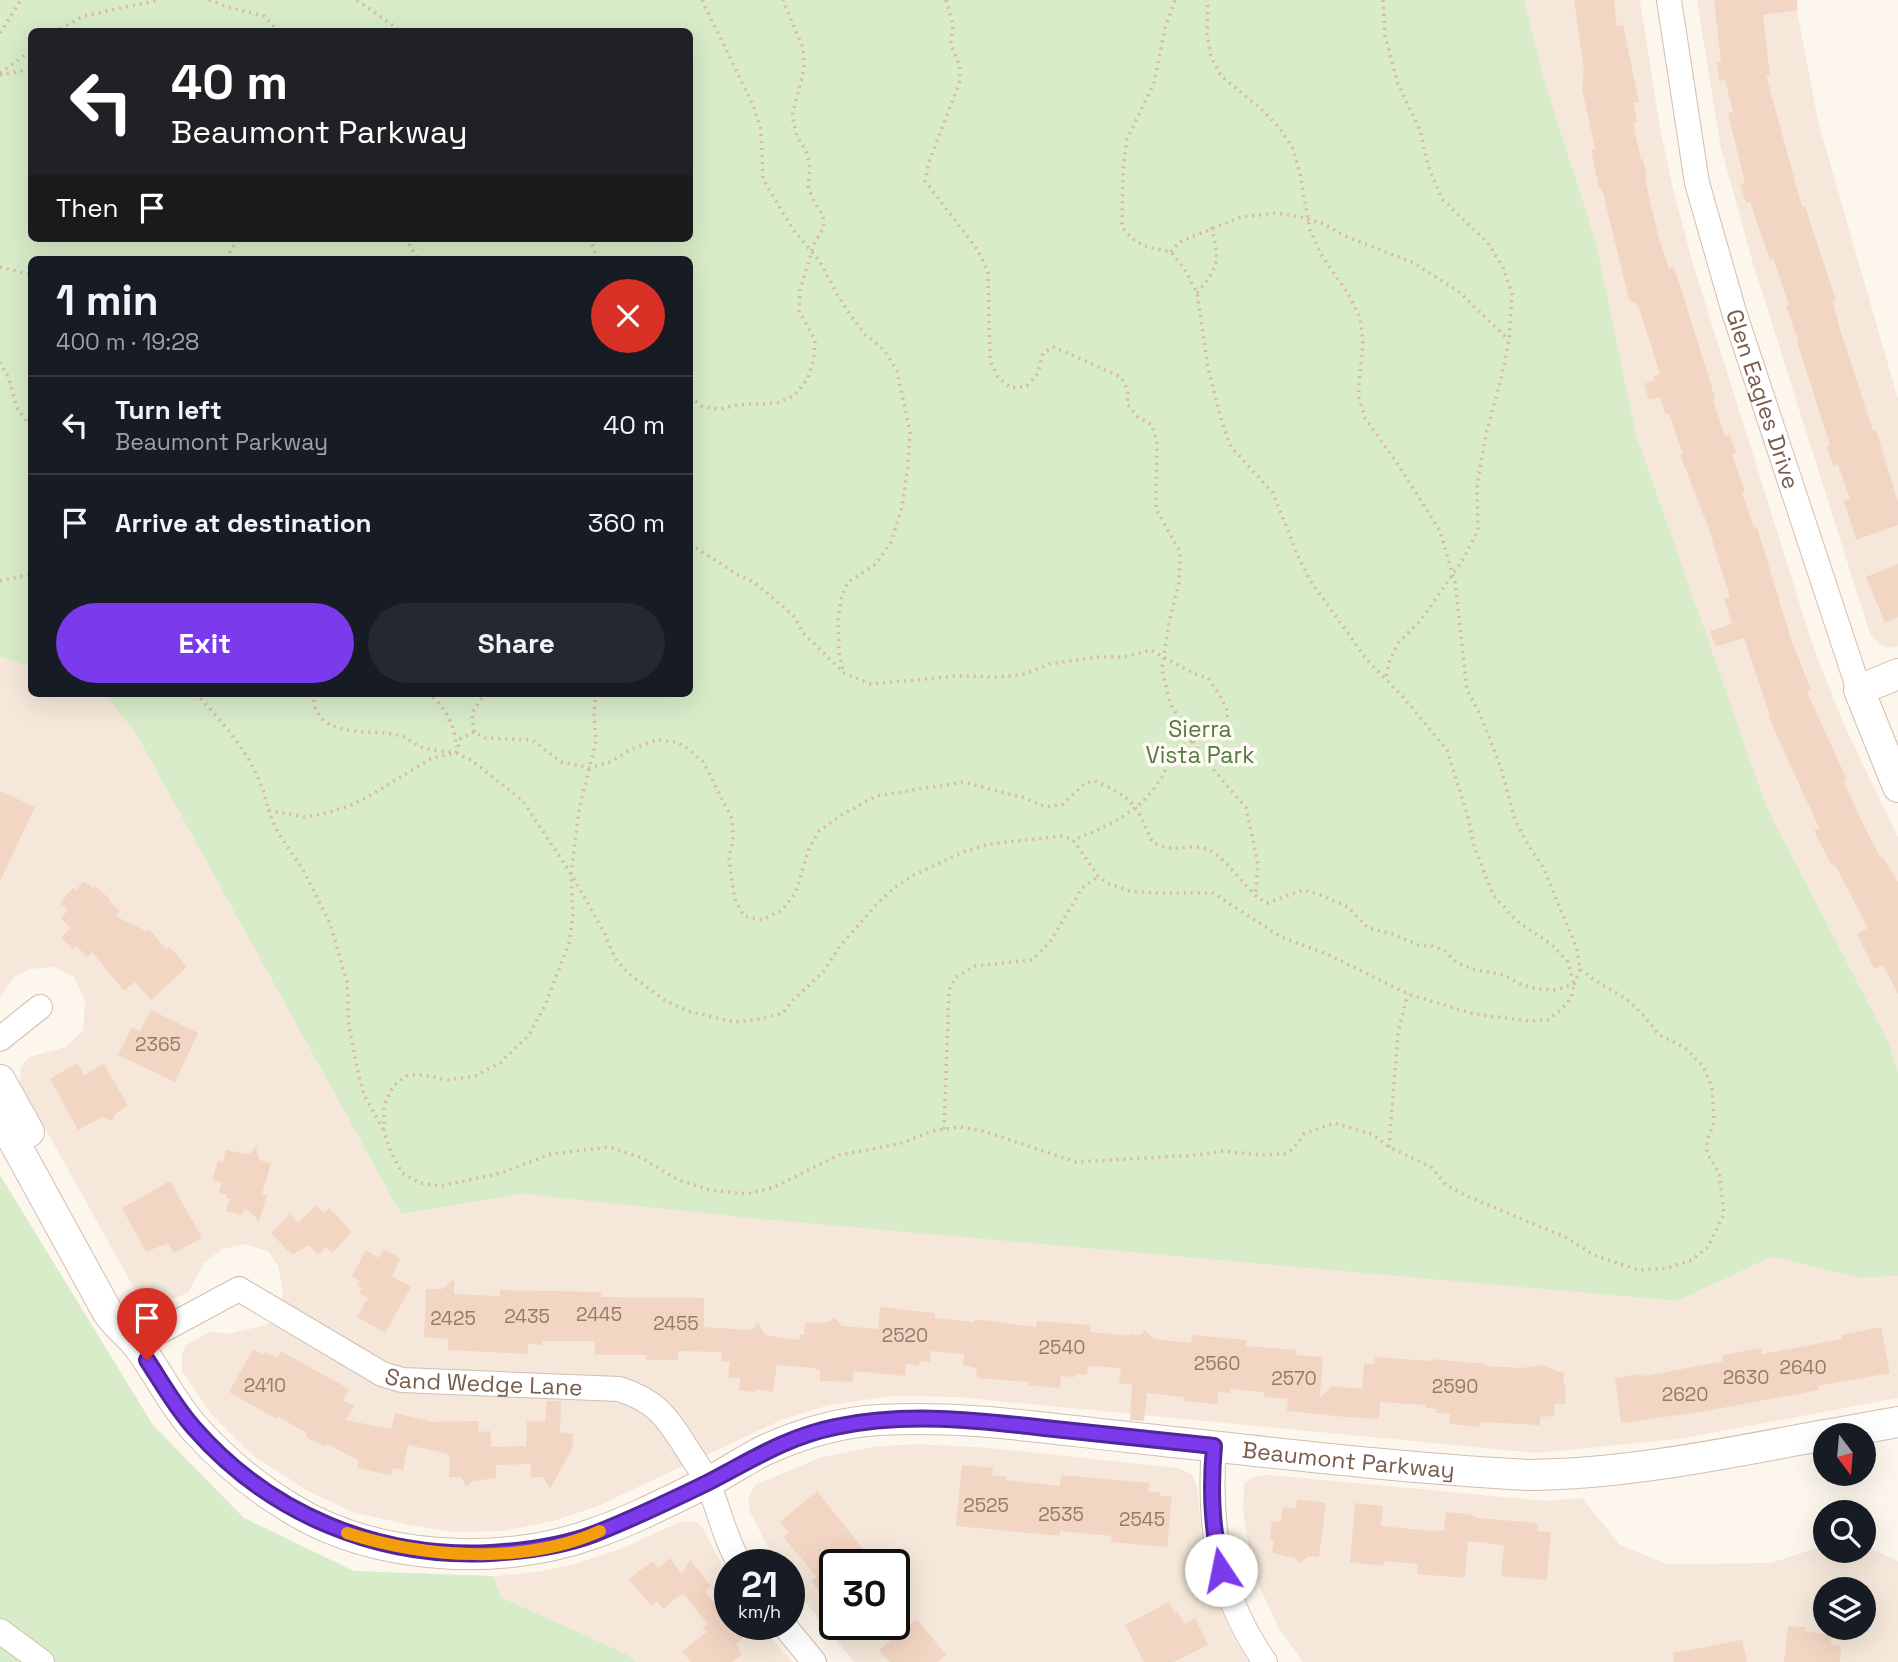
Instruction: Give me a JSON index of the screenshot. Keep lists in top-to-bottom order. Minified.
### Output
{"streets":{"street":["Glen Eagles Drive","Sand Wedge Lane","Beaumont Parkway"]},"crossings":[["Sand Wedge Lane","Beaumont Parkway"]],"parks":["Sierra Vista Park"],"house_numbers":["2365","2445","2435","2425","2455","2520","2540","2560","2640","2630","2570","2410","2590","2620","2525","2535","2545"],"north":"bottom","page":{"turn":["40 m","Beaumont Parkway"],"then":"Then","heading":["1 min","400 m · 19:28"],"list":[{"name":"Turn left","note":"Beaumont Parkway","value":"40 m"},{"name":"Arrive at destination","value":"360 m"}],"buttons":["Exit","Share"],"speed":"21 km/h","limit":"30"}}
